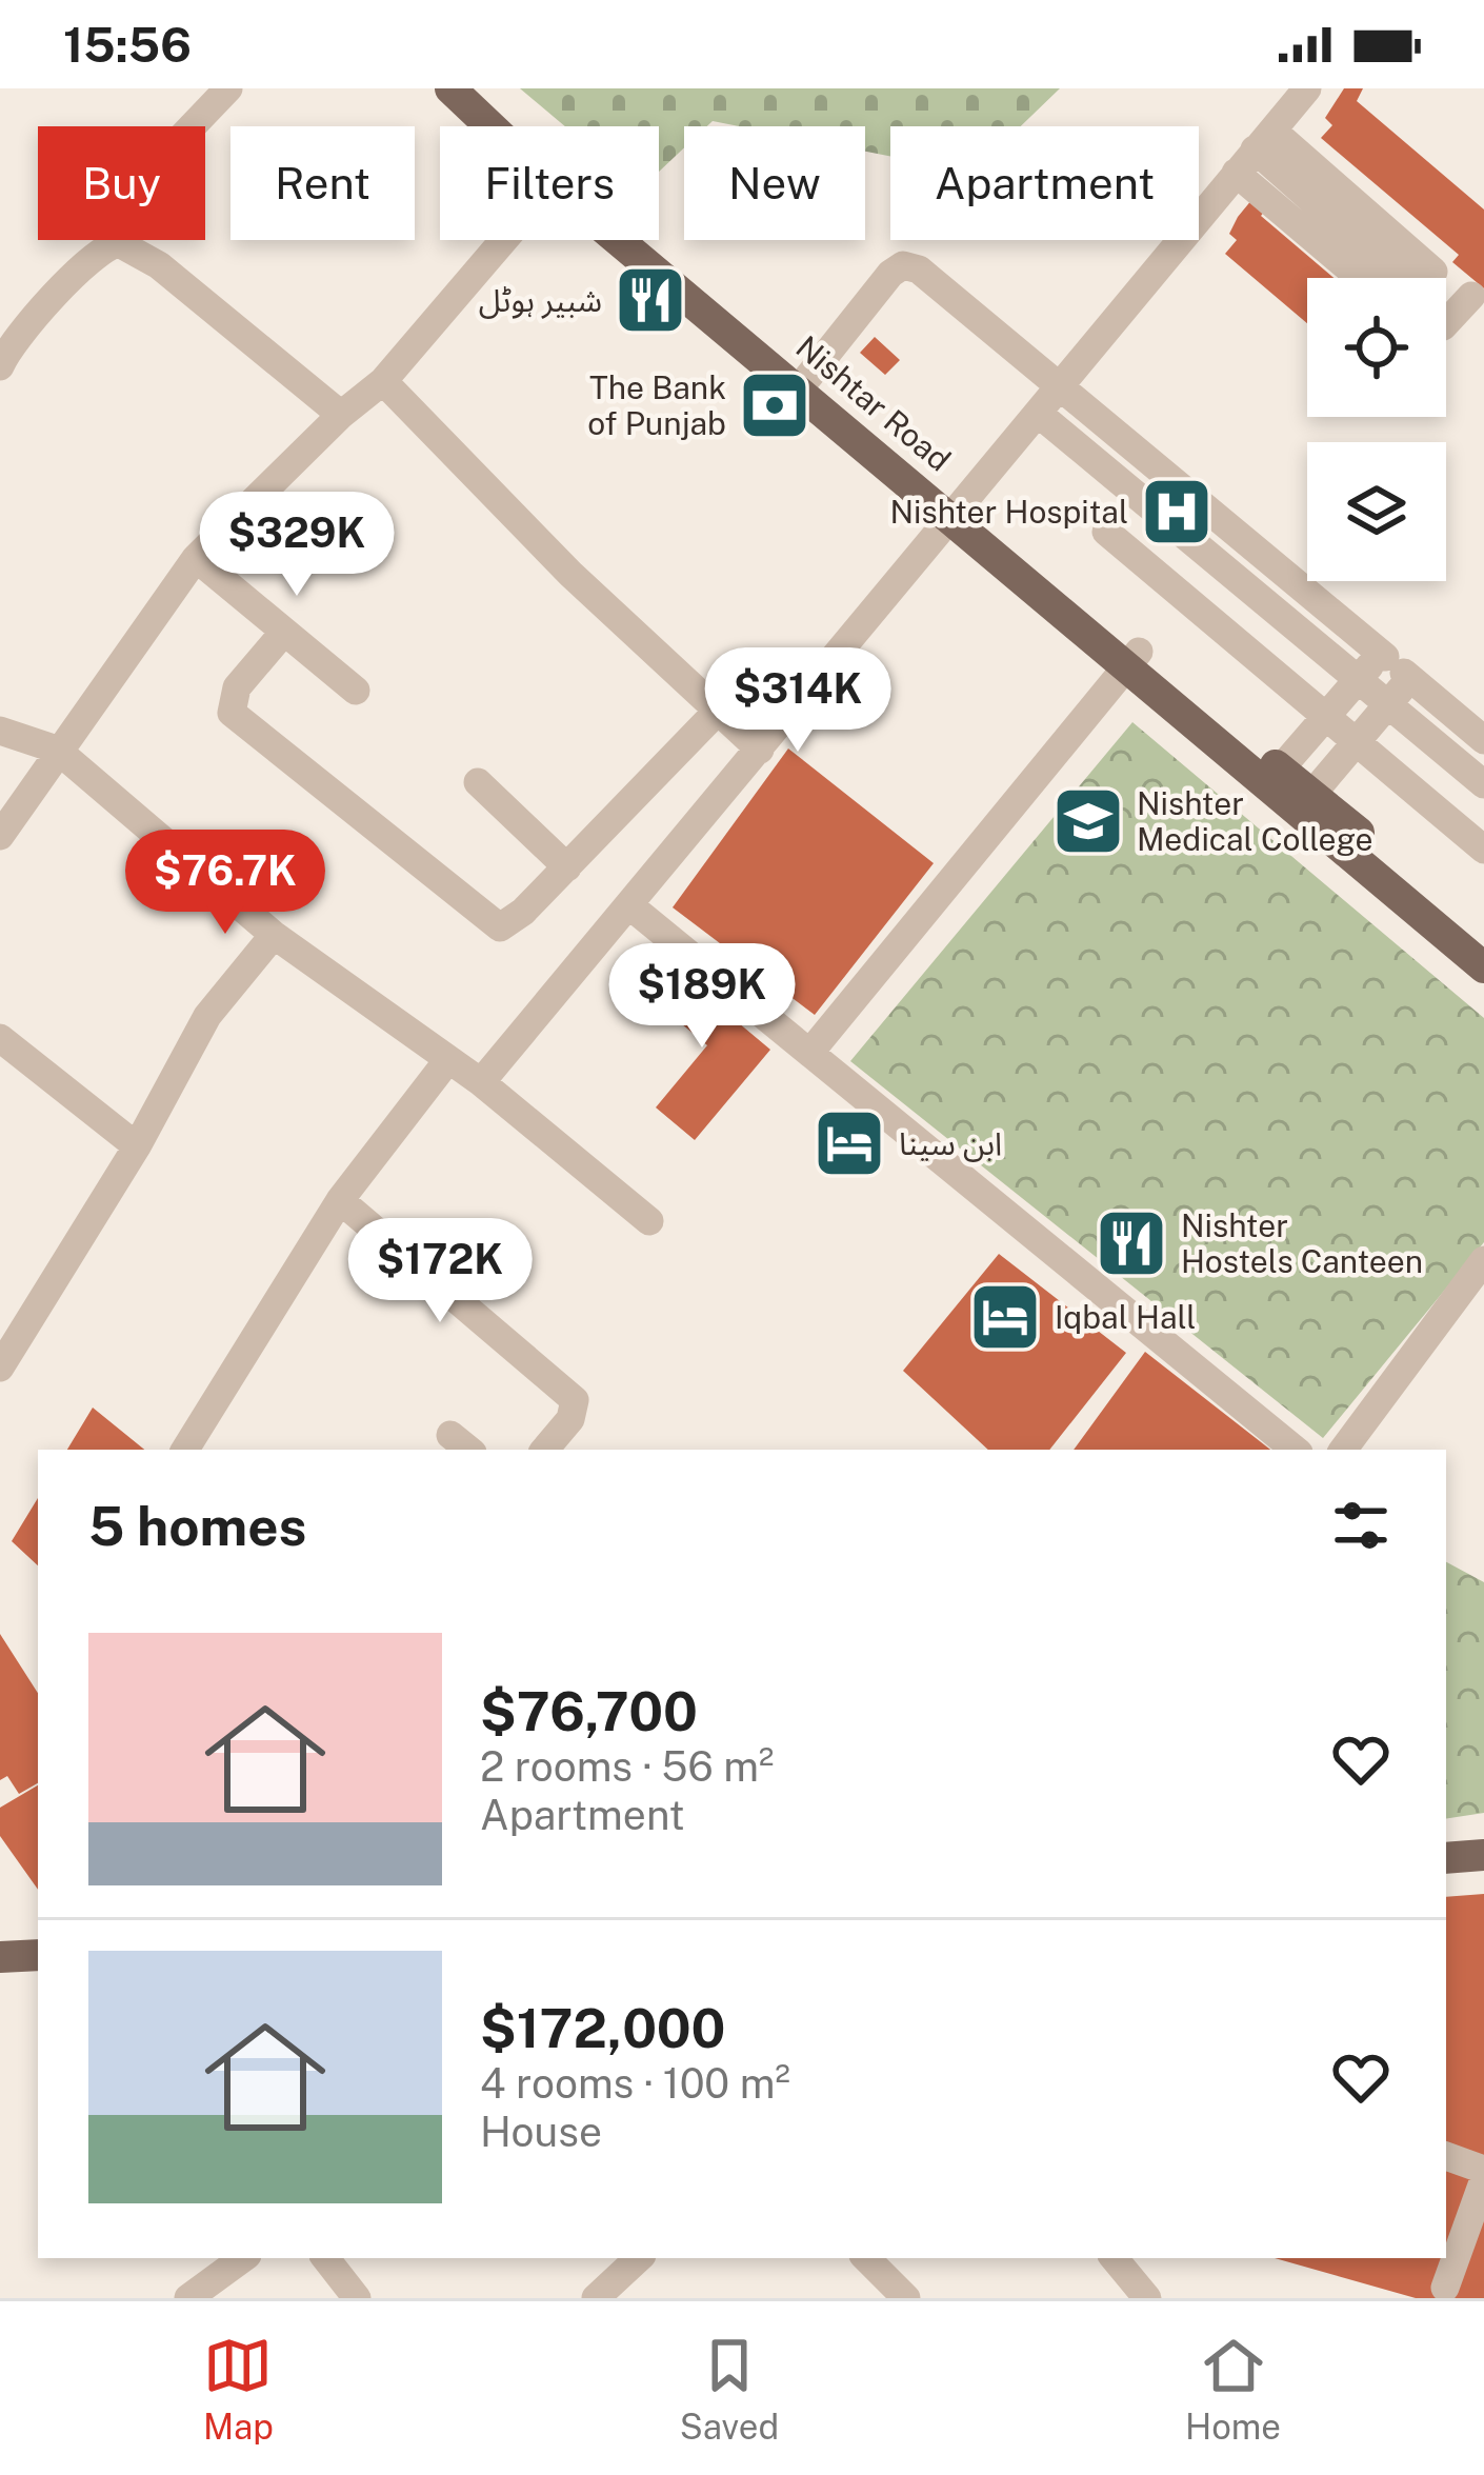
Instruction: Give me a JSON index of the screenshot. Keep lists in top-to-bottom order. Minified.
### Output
{"streets":{"main road":["Nishtar Road"]},"places":{"restaurant":["شبیر ہوٹل","Nishter Hostels Canteen"],"bank":["The Bank of Punjab"],"hospital":["Nishter Hospital"],"school or university":["Nishter Medical College"],"hotel":["ابن سینا","Iqbal Hall"]},"page":{"status":"15:56","chip":["Buy","Rent","Filters","New","Apartment"],"price":["$329K","$314K","$76.7K","$189K","$172K"],"heading":"5 homes","list":[{"name":"$76,700","note":"2 rooms · 56 m² · Apartment"},{"name":"$172,000","note":"4 rooms · 100 m² · House"}],"tabs":["Map","Saved","Home"]}}
